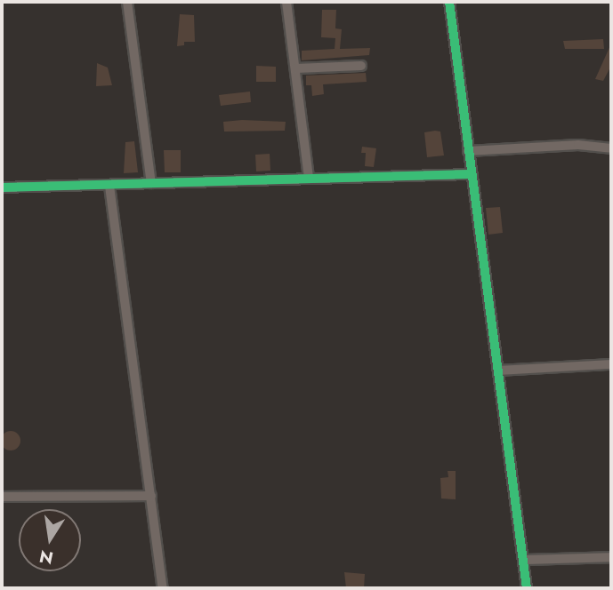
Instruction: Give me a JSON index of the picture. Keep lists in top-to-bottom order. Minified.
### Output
{"north":"bottom"}
